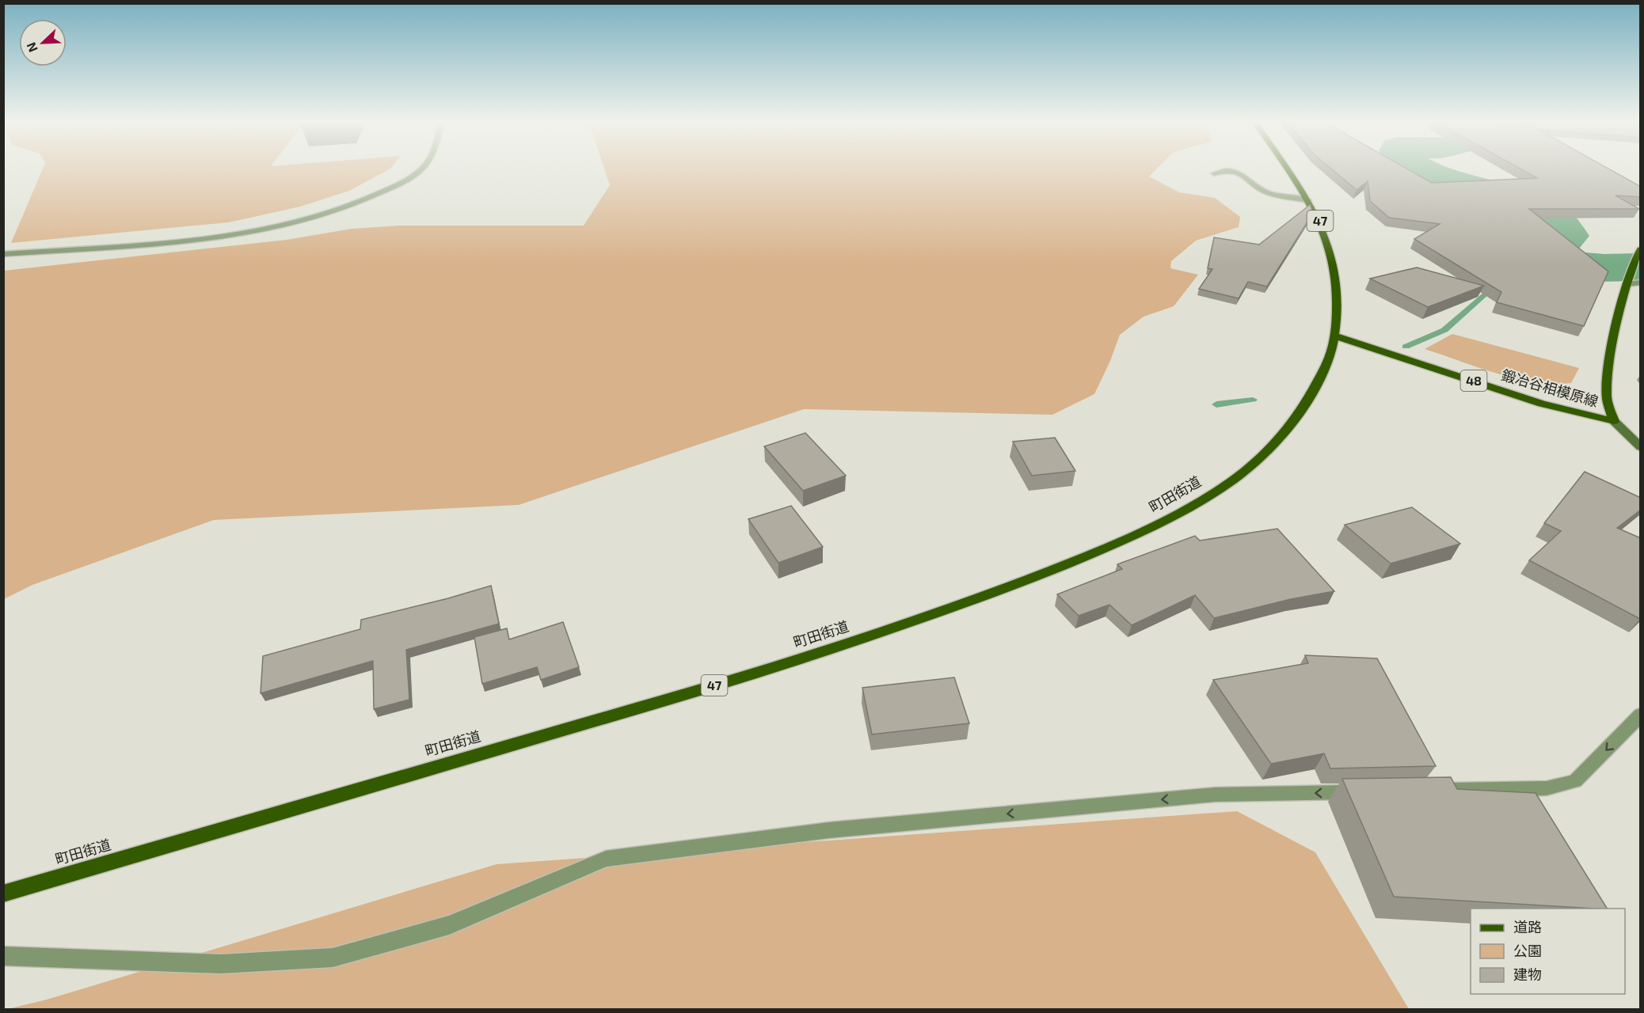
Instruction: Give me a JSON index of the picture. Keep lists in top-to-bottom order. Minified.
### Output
{"streets":{"main road":["47","48","鍛冶谷相模原線","町田街道"]},"crossings":[["鍛冶谷相模原線","町田街道"]],"legend":["道路","公園","建物"],"north":"bottom left"}
